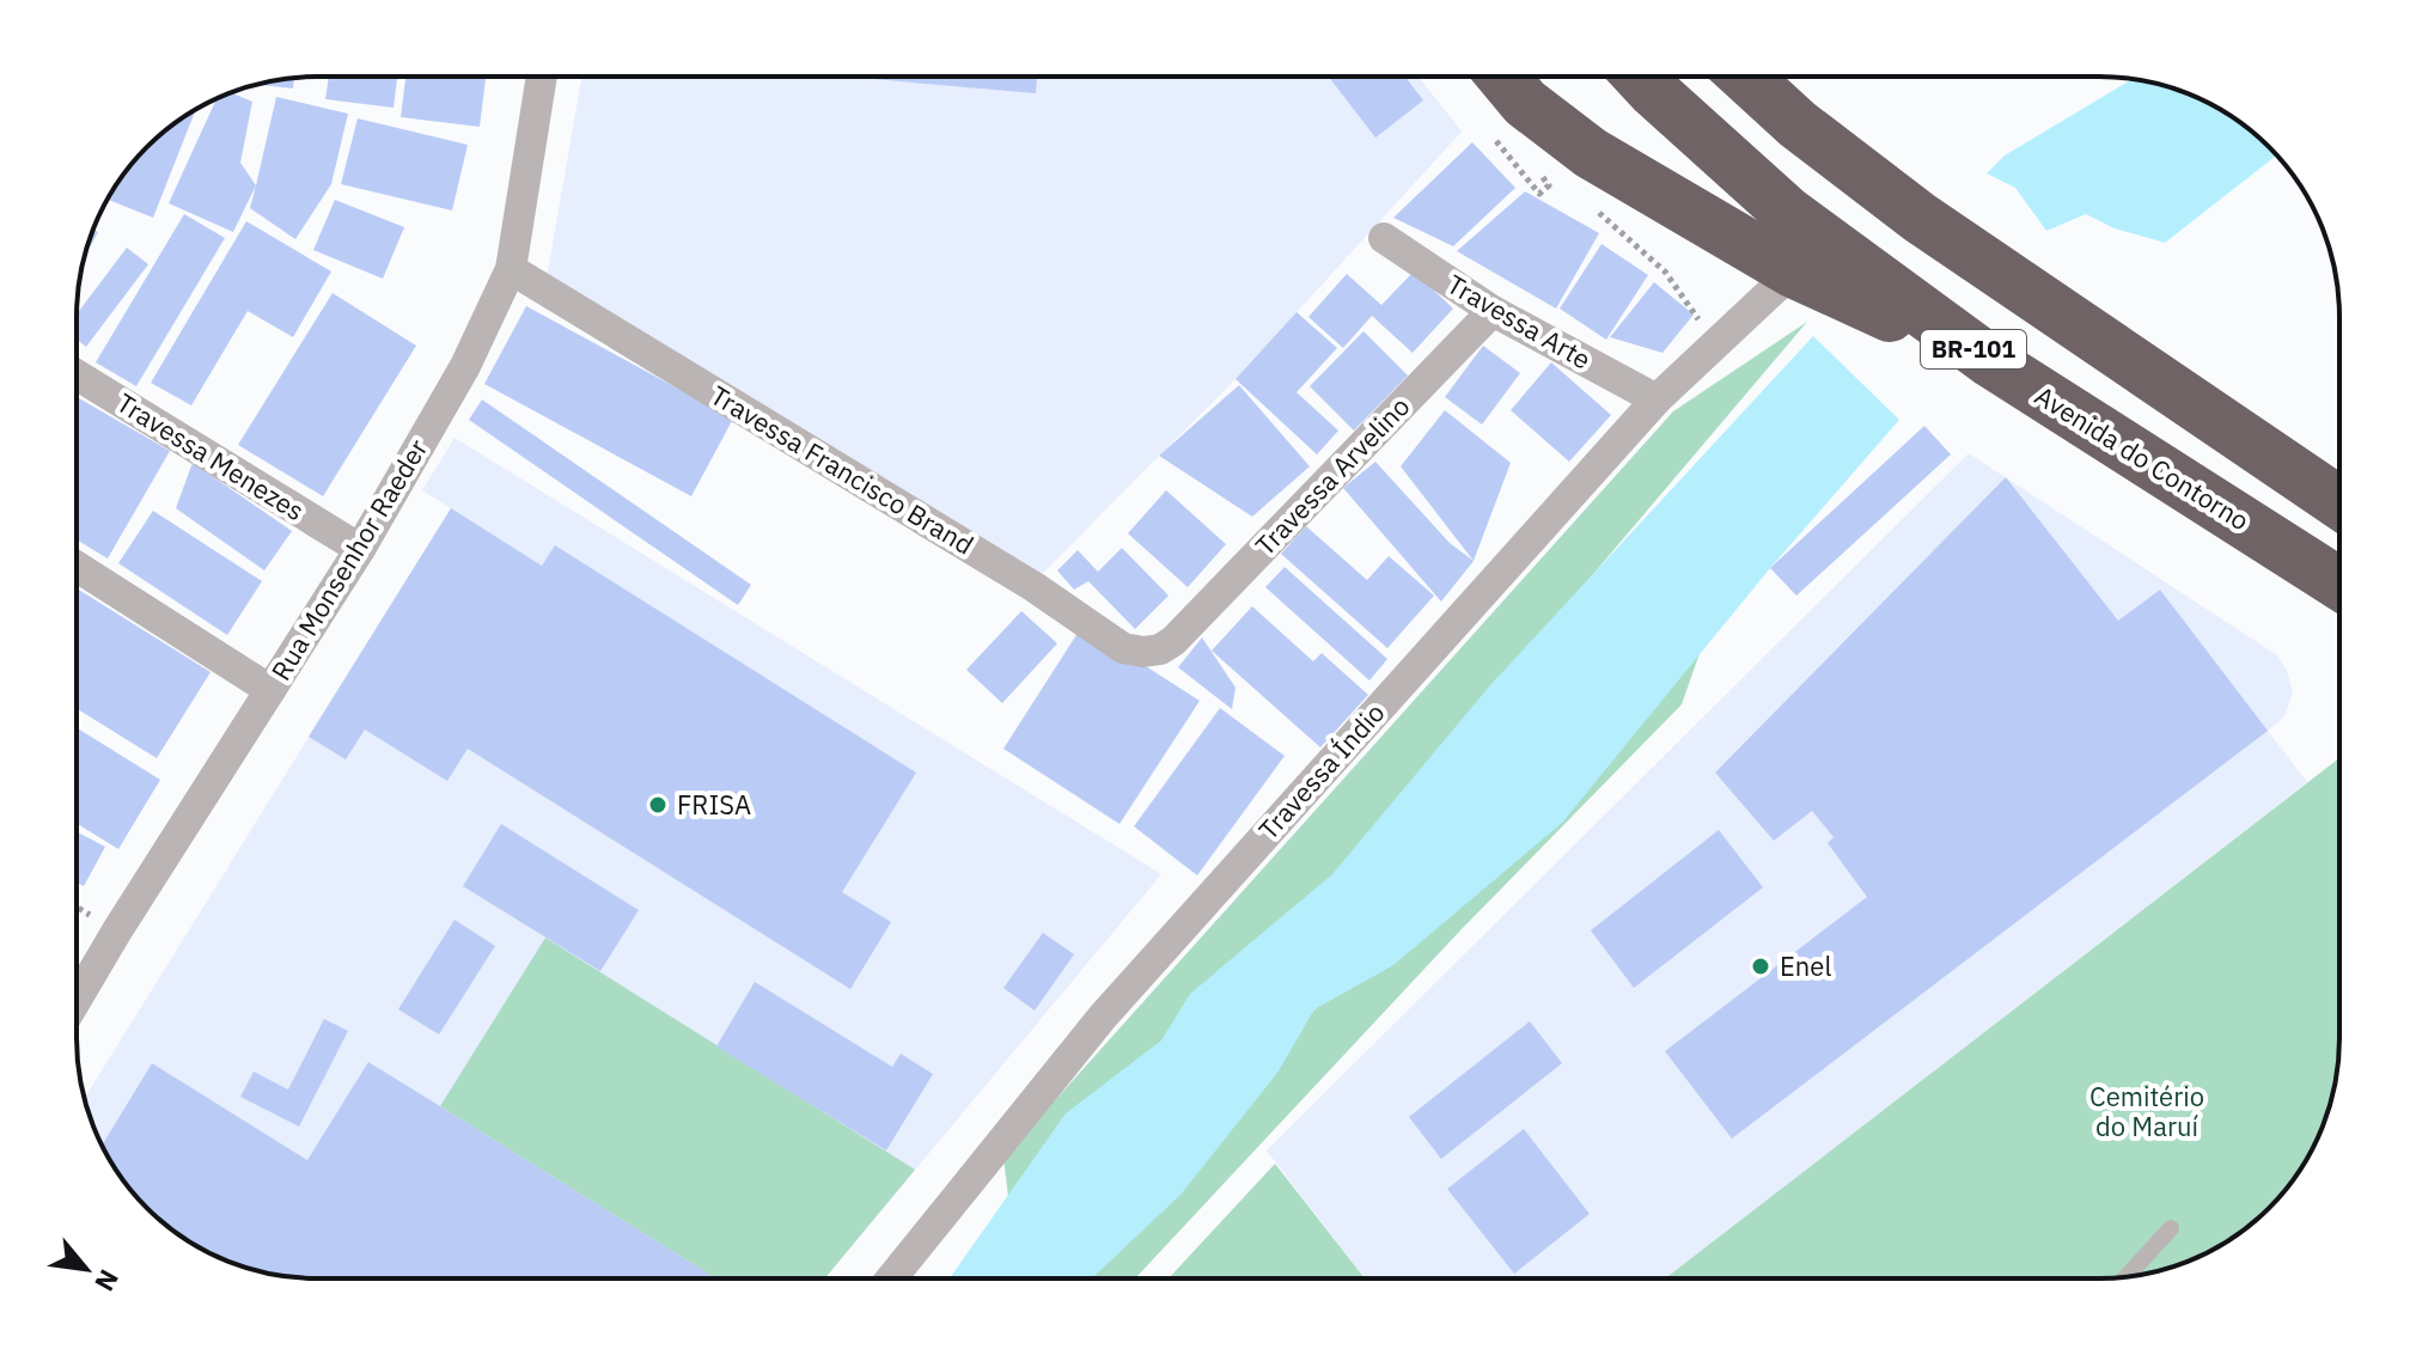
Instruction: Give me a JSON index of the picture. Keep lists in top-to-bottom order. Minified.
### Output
{"streets":{"highway":["BR-101","Avenida do Contorno"],"street":["Travessa Arte","Travessa Menezes","Travessa Francisco Brand","Travessa Arvelino","Rua Monsenhor Raeder","Travessa Índio"]},"crossings":[["Travessa Arte","Travessa Arvelino"],["Travessa Arte","Travessa Índio"],["Travessa Menezes","Rua Monsenhor Raeder"],["Travessa Francisco Brand","Travessa Arvelino"],["Travessa Francisco Brand","Rua Monsenhor Raeder"]],"parks":["Cemitério do Maruí"],"places":["FRISA","Enel"],"north":"bottom right"}
